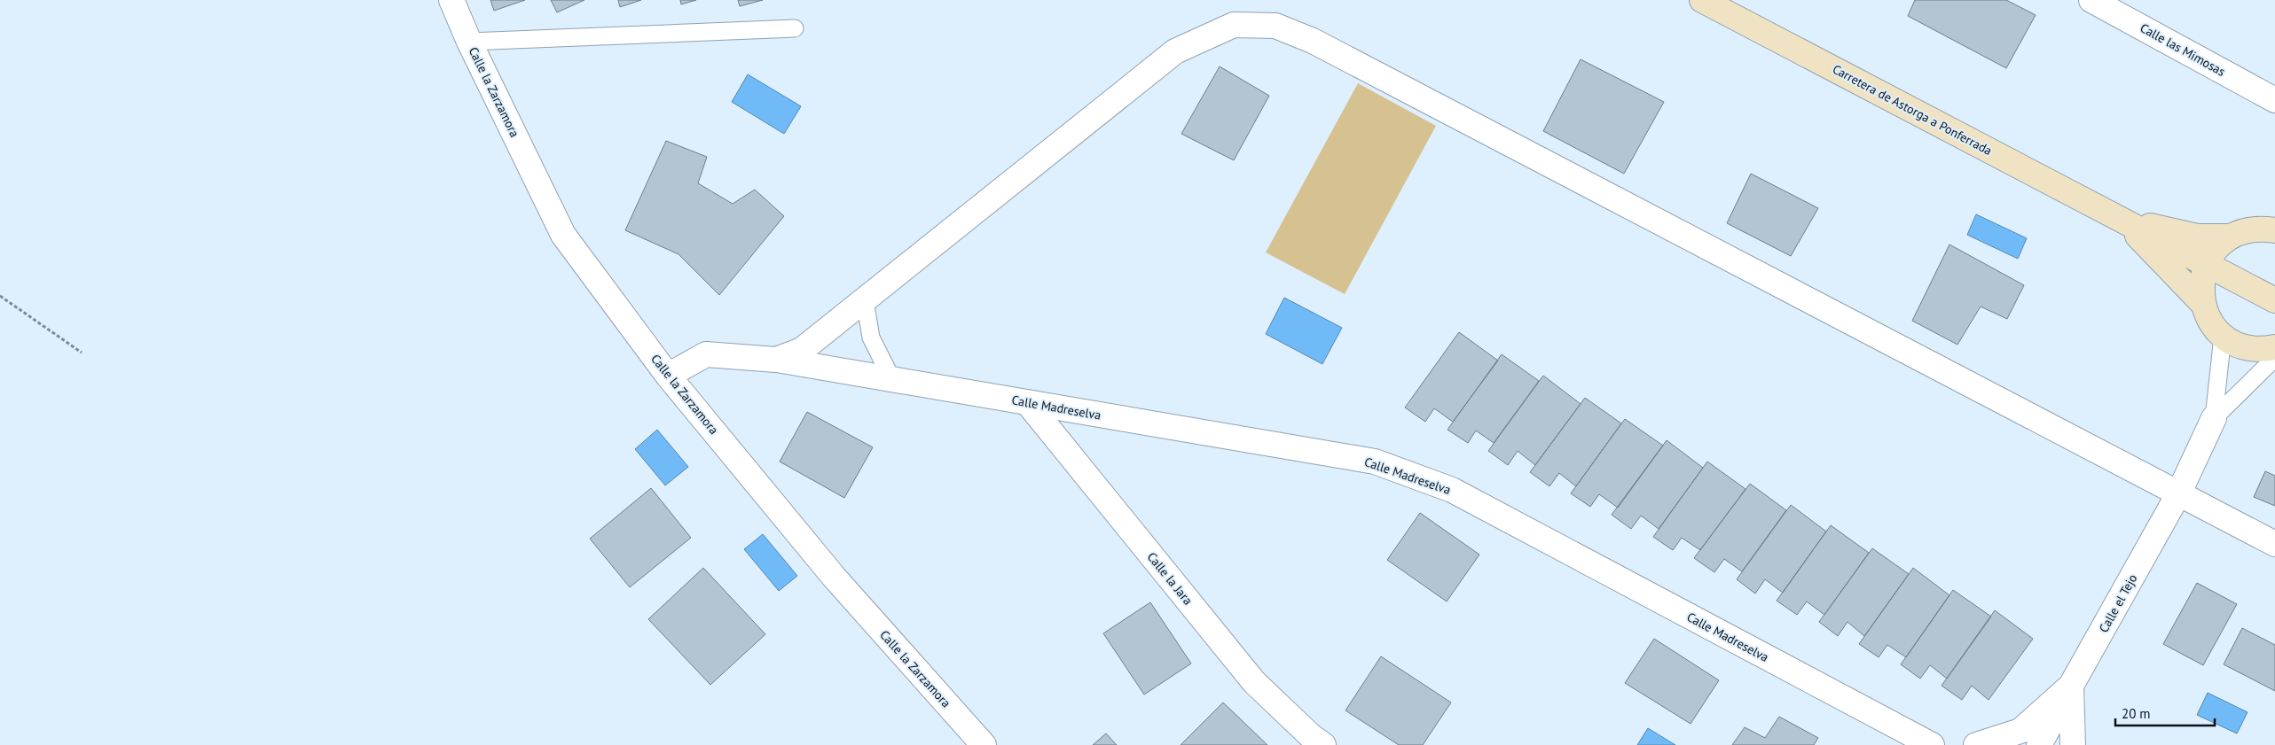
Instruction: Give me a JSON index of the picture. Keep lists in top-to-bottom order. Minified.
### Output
{"streets":{"main road":["Carretera de Astorga a Ponferrada"],"street":["Calle las Mimosas","Calle la Zarzamora","Calle Madreselva","Calle la Jara","Calle el Tejo"]},"crossings":[["Calle la Zarzamora","Calle Madreselva"],["Calle Madreselva","Calle la Jara"]],"scale_bar":"20 m"}
